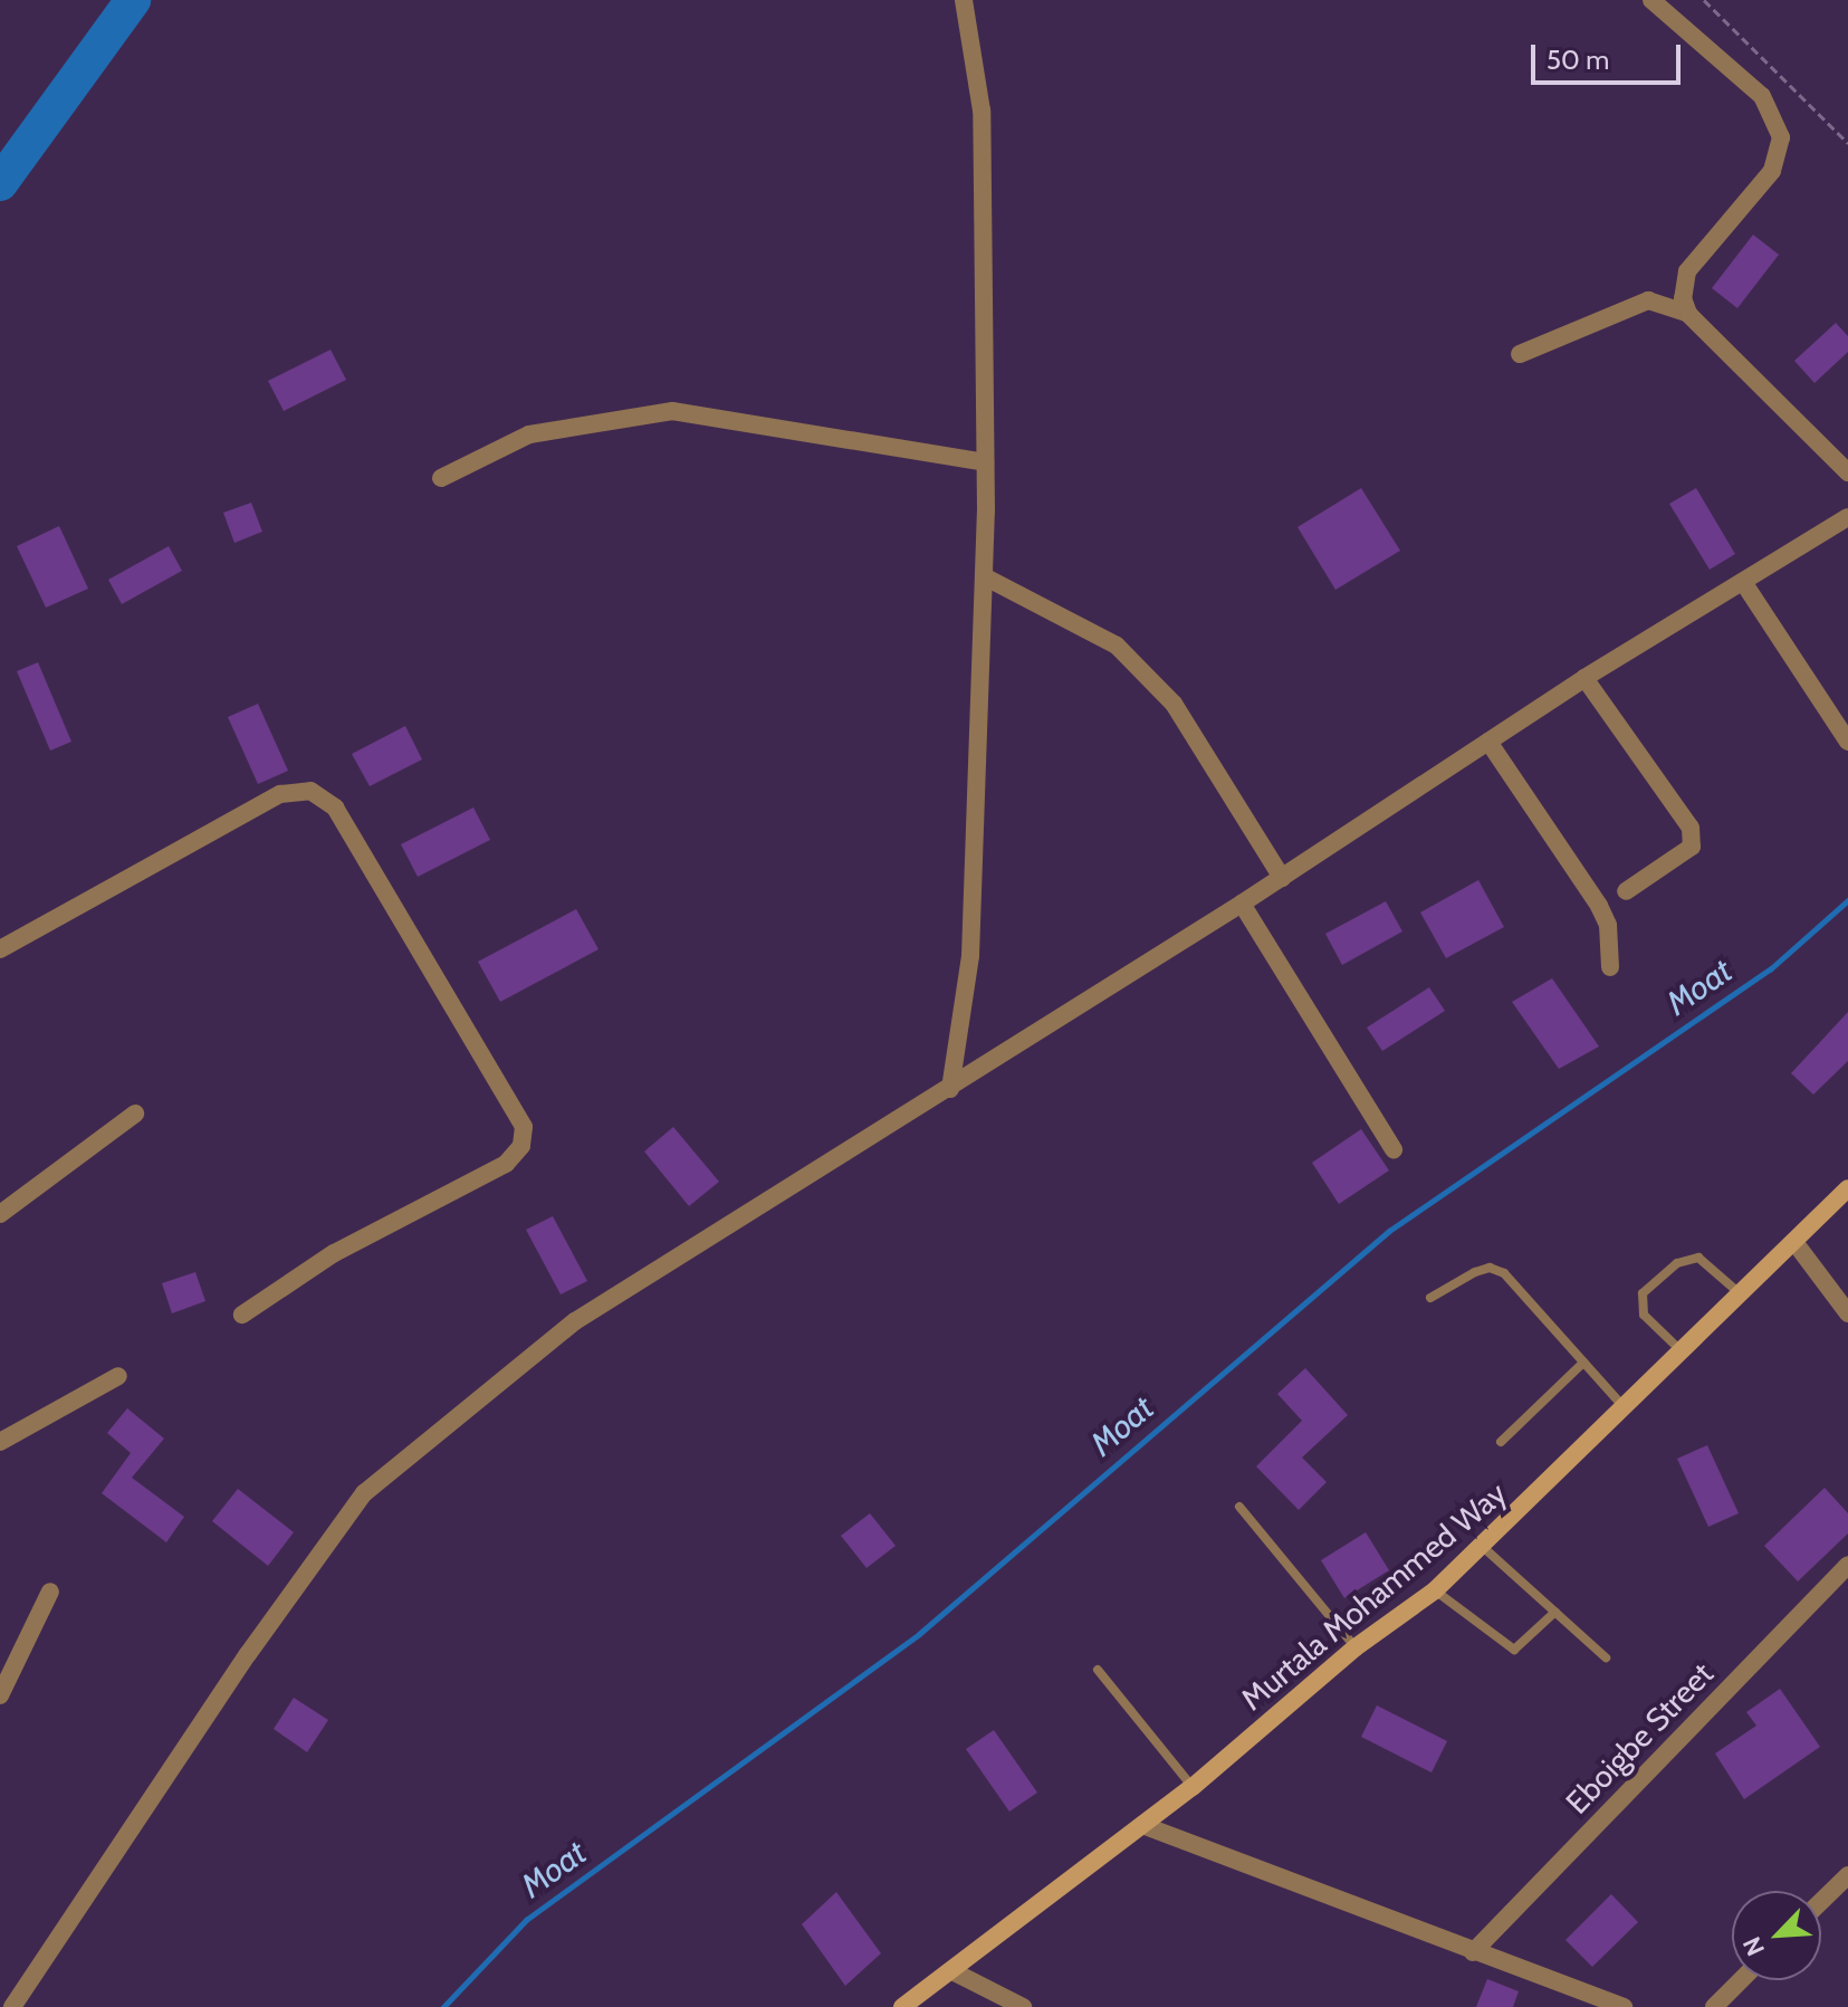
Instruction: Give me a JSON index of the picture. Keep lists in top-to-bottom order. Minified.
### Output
{"streets":{"street":["Murtala Mohammed Way","Eboigbe Street"]},"water":["Moat"],"scale_bar":"50 m","north":"bottom left"}
